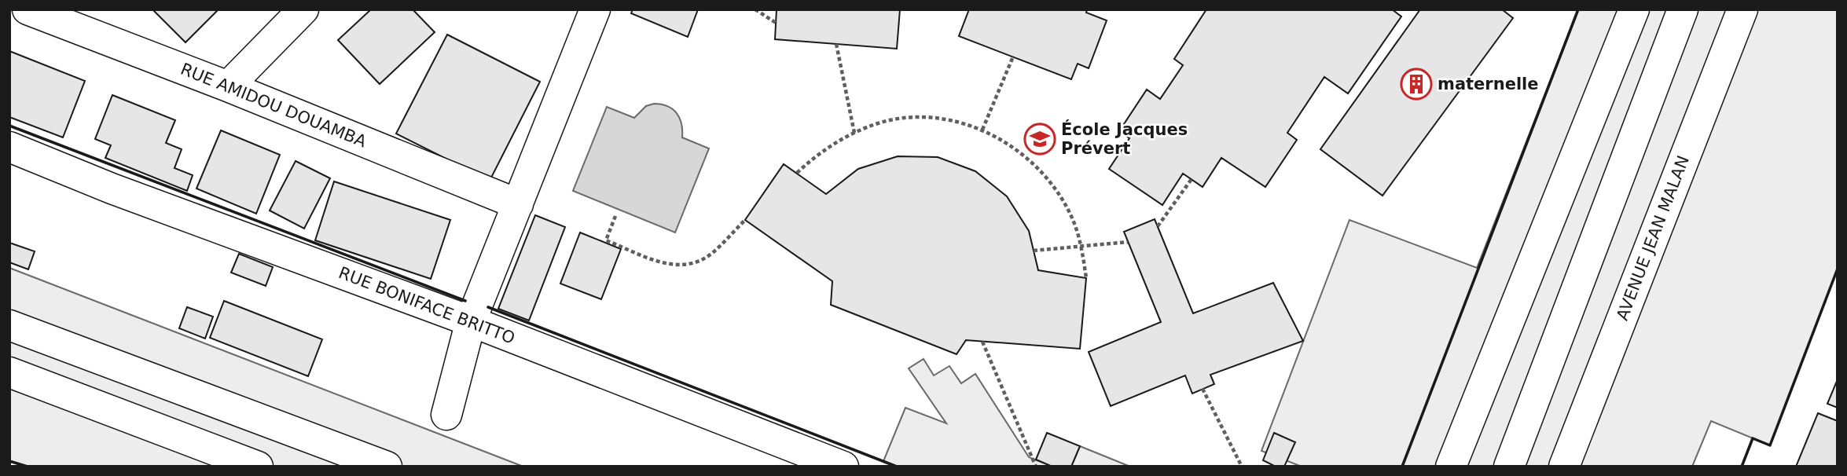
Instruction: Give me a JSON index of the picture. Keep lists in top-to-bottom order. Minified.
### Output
{"streets":{"main road":["RUE AMIDOU DOUAMBA","AVENUE JEAN MALAN","RUE BONIFACE BRITTO"]},"places":{"building":["maternelle"],"school or university":["École Jacques Prévert"]}}
